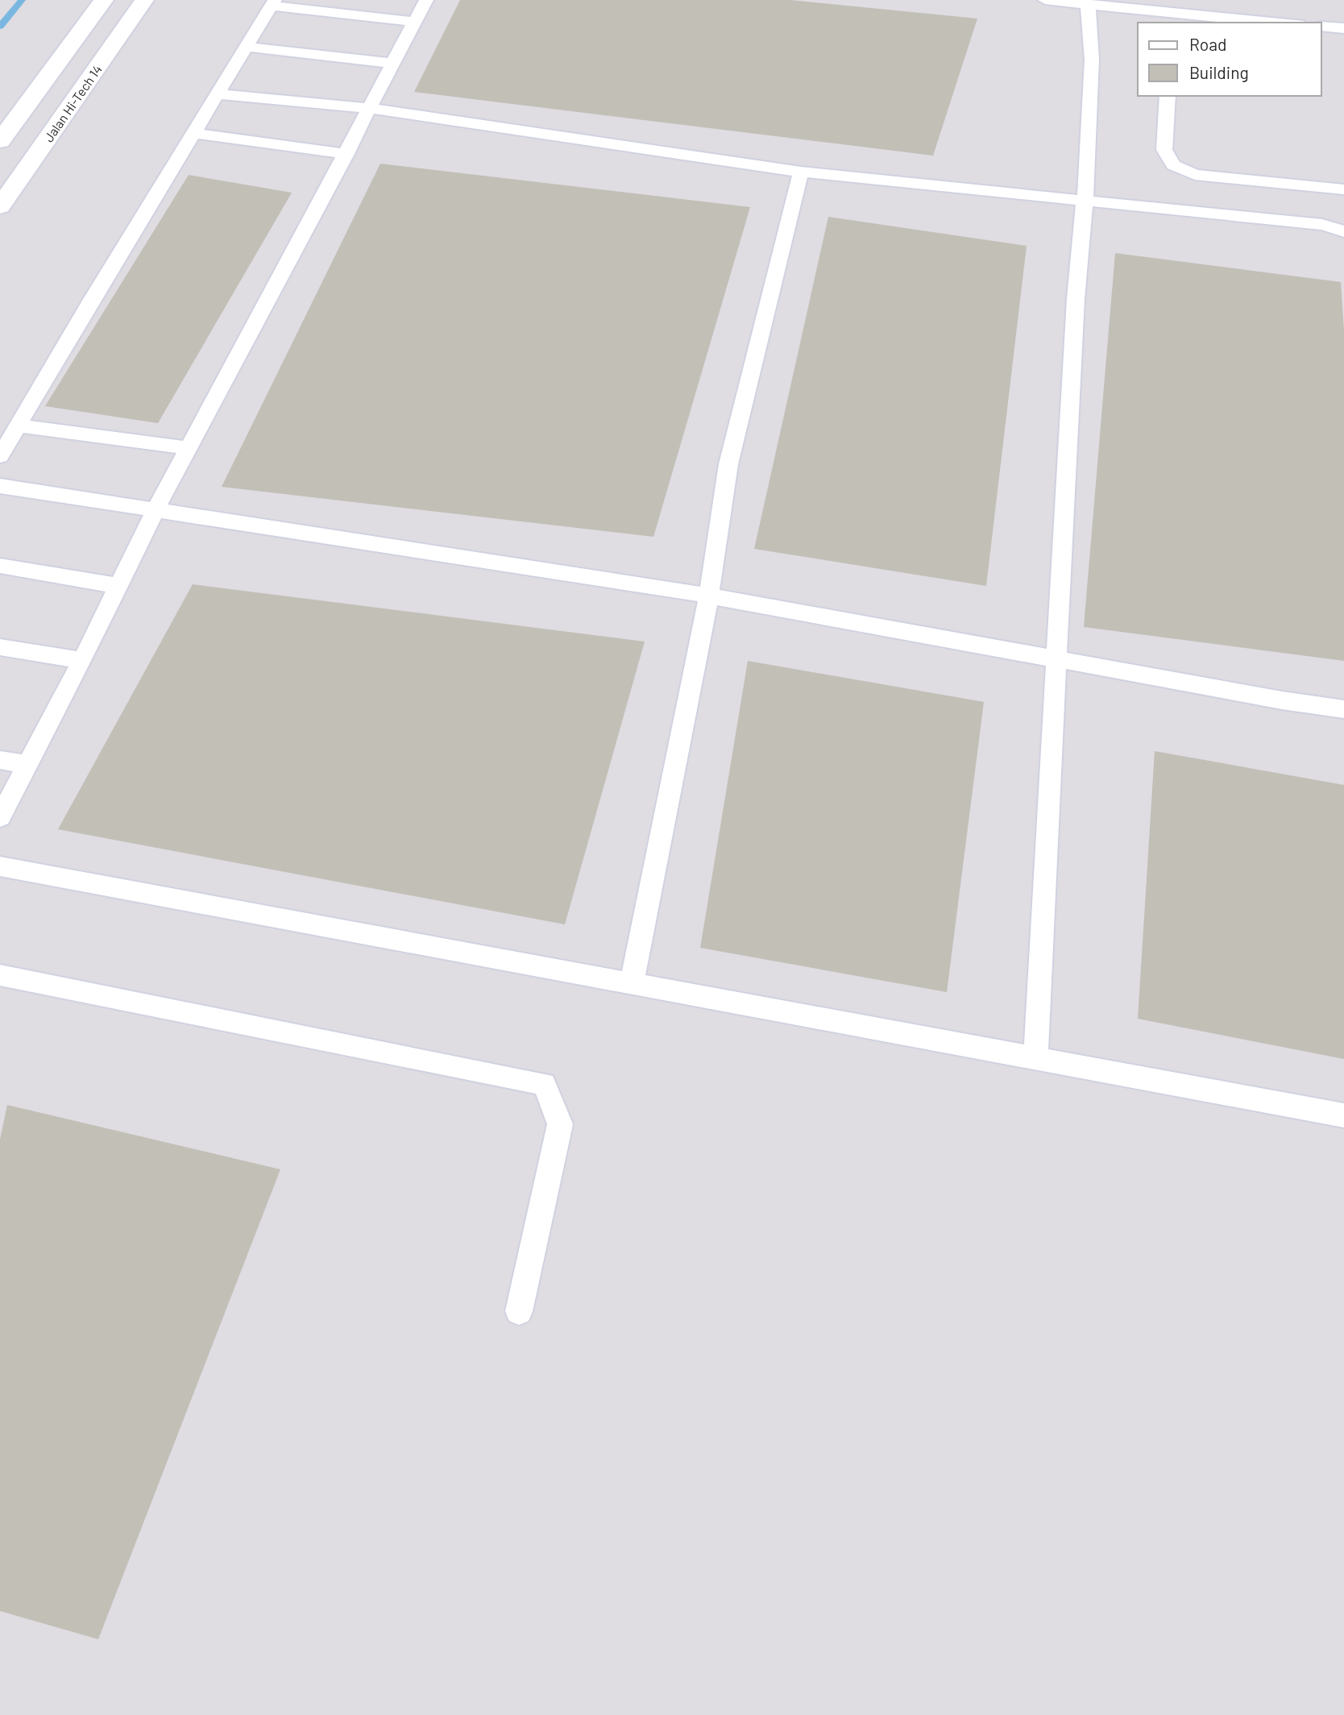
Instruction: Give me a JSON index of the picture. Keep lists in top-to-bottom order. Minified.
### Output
{"streets":{"street":["Jalan Hi-Tech 14"]},"legend":["Road","Building"]}
